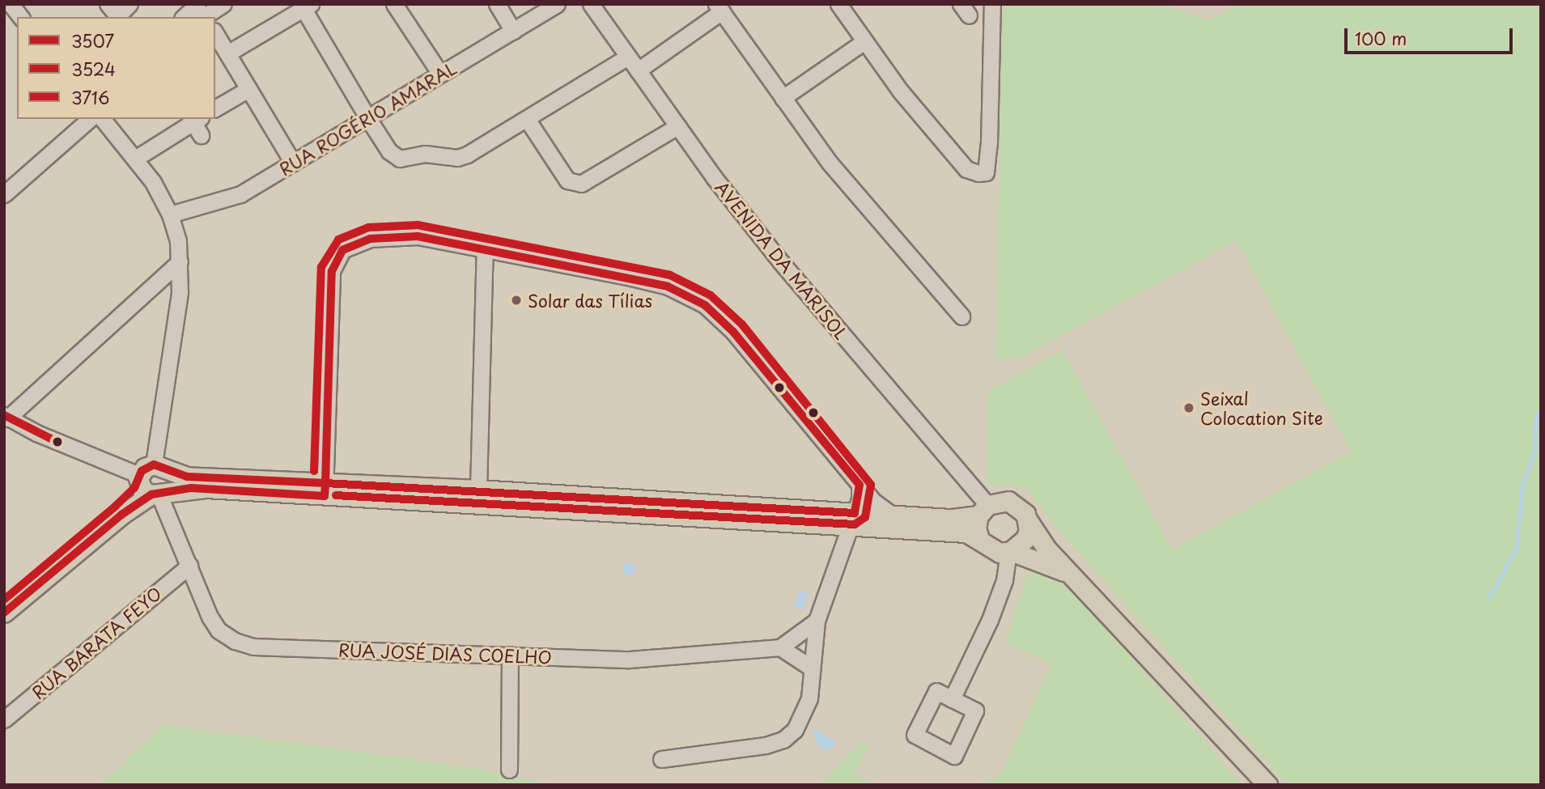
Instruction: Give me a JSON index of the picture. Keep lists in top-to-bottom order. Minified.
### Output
{"streets":{"street":["RUA ROGÉRIO AMARAL","AVENIDA DA MARISOL","RUA BARATA FEYO","RUA JOSÉ DIAS COELHO"]},"crossings":[["RUA BARATA FEYO","RUA JOSÉ DIAS COELHO"]],"places":["Solar das Tílias","Seixal Colocation Site"],"lines":["transit line 3524","transit line 3507","transit line 3716"],"legend":["3507","3524","3716"],"scale_bar":"100 m"}
